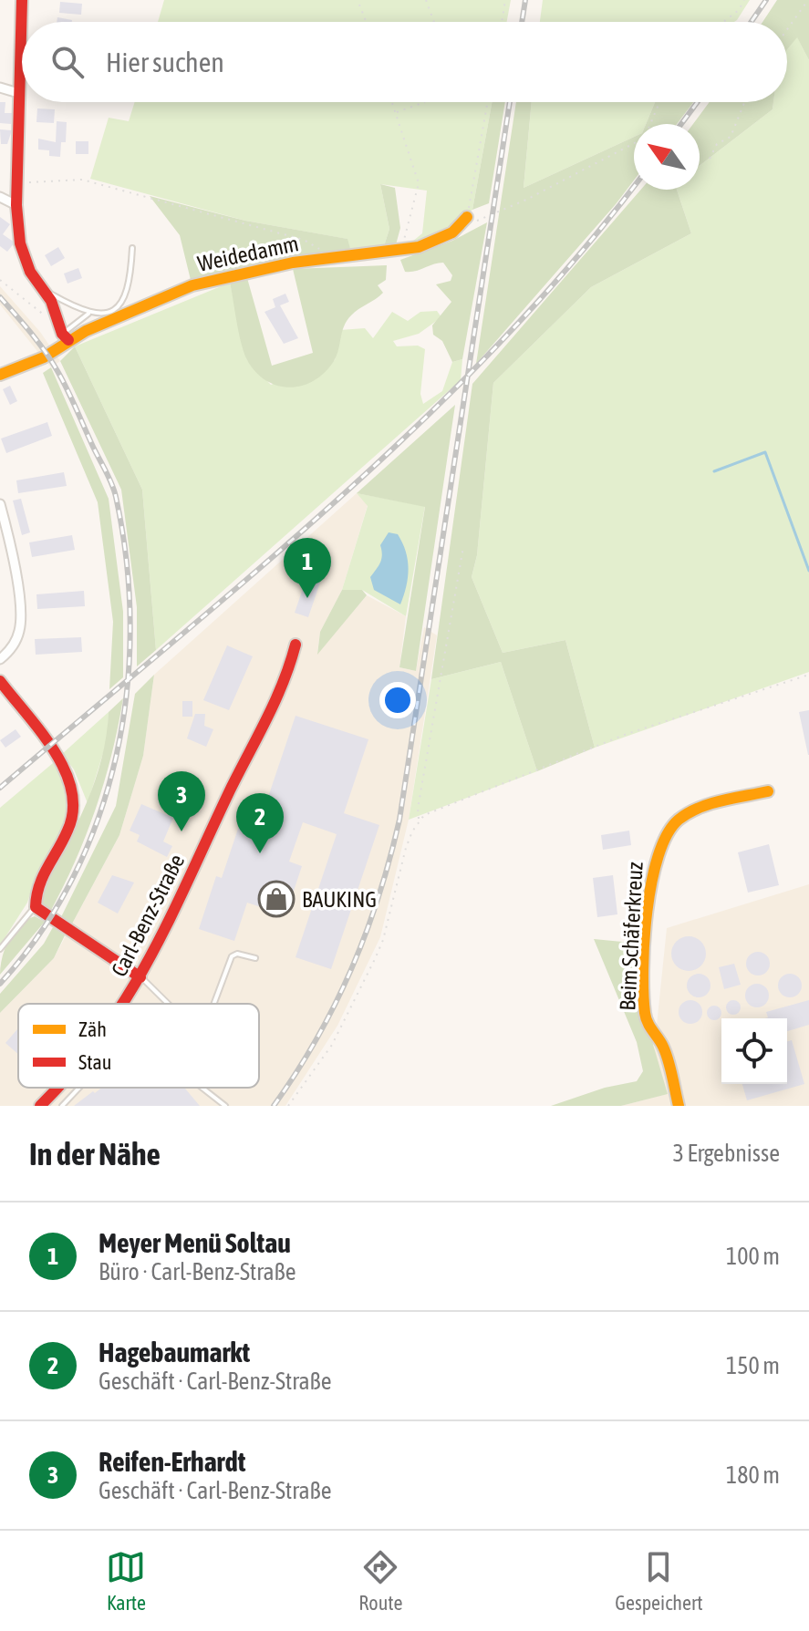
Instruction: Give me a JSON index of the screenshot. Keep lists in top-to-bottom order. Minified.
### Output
{"streets":{"street":["Weidedamm","Carl-Benz-Straße","Beim Schäferkreuz"]},"places":{"shop":["BAUKING"]},"legend":["Zäh","Stau"],"north":"top left","page":{"search":"Hier suchen","pins":["1","3","2"],"heading":["In der Nähe","3 Ergebnisse"],"list":[{"mark":"1","name":"Meyer Menü Soltau","note":"Büro · Carl-Benz-Straße","value":"100 m"},{"mark":"2","name":"Hagebaumarkt","note":"Geschäft · Carl-Benz-Straße","value":"150 m"},{"mark":"3","name":"Reifen-Erhardt","note":"Geschäft · Carl-Benz-Straße","value":"180 m"}],"nav":["Karte","Route","Gespeichert"]}}
